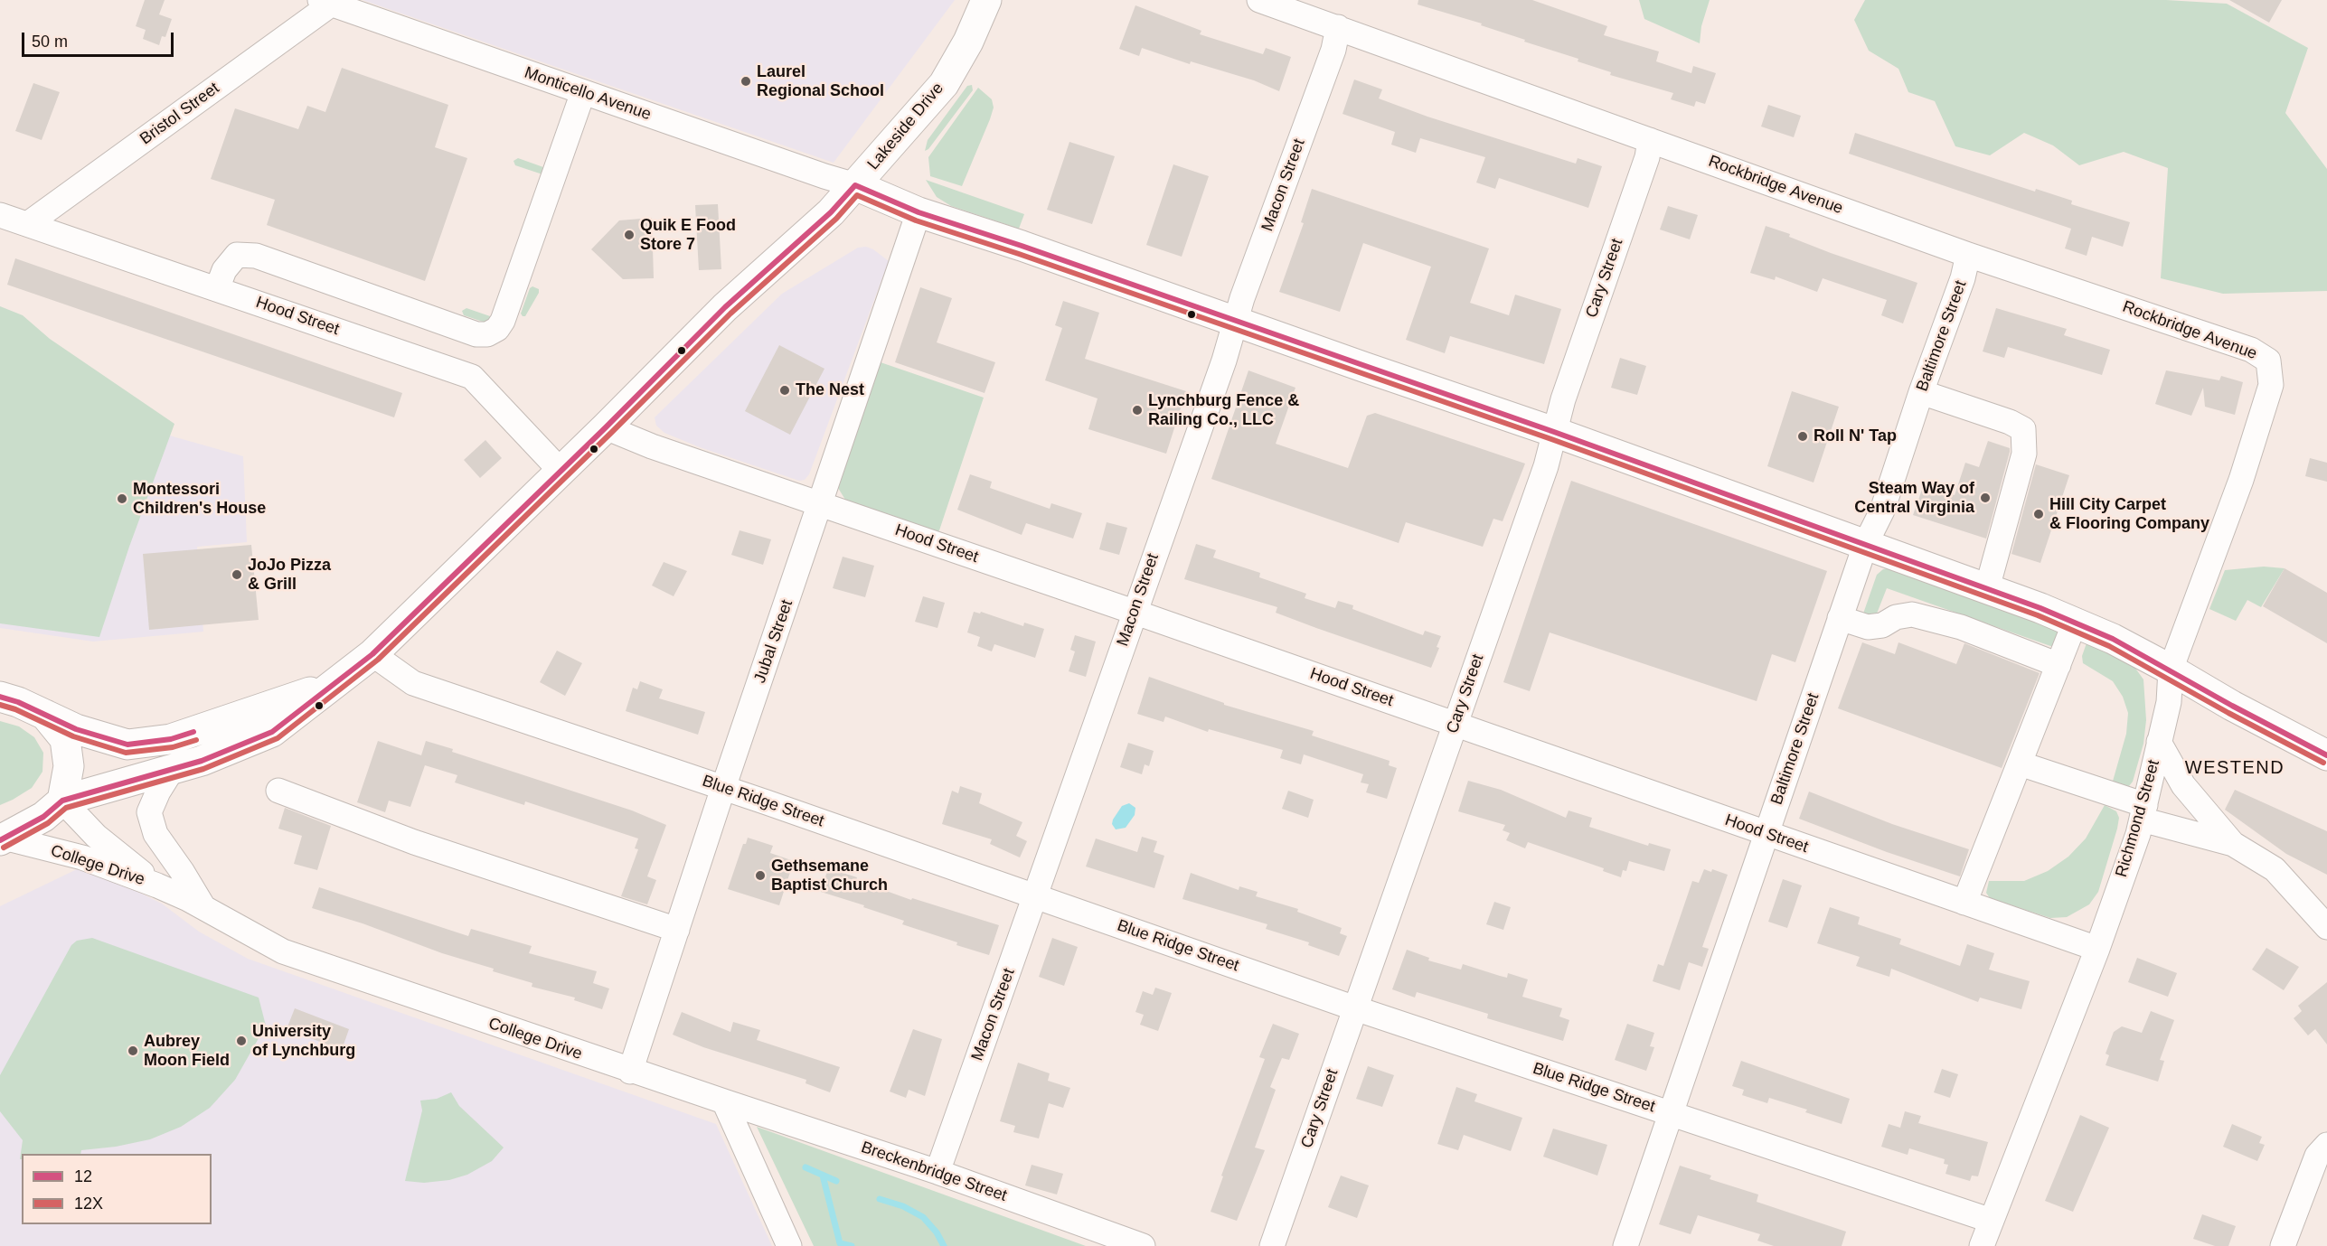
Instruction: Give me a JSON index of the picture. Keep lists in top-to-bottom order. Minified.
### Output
{"streets":{"main road":["Lakeside Drive"],"street":["Monticello Avenue","Bristol Street","Macon Street","Rockbridge Avenue","Cary Street","Hood Street","Baltimore Street","Jubal Street","Blue Ridge Street","Richmond Street","College Drive","Breckenbridge Street"]},"crossings":[["Monticello Avenue","Bristol Street"],["Monticello Avenue","Lakeside Drive"],["Bristol Street","Hood Street"],["Lakeside Drive","Hood Street"],["Lakeside Drive","Blue Ridge Street"],["Lakeside Drive","College Drive"],["Macon Street","Rockbridge Avenue"],["Macon Street","Hood Street"],["Macon Street","Blue Ridge Street"],["Macon Street","Breckenbridge Street"],["Rockbridge Avenue","Cary Street"],["Rockbridge Avenue","Baltimore Street"],["Rockbridge Avenue","Richmond Street"],["Cary Street","Hood Street"],["Cary Street","Blue Ridge Street"],["Hood Street","Baltimore Street"],["Hood Street","Jubal Street"],["Hood Street","Richmond Street"],["Baltimore Street","Blue Ridge Street"],["Jubal Street","Blue Ridge Street"],["Jubal Street","College Drive"],["Blue Ridge Street","Richmond Street"],["College Drive","Breckenbridge Street"]],"districts":["WESTEND"],"places":["Laurel Regional School","Quik E Food Store 7","The Nest","Lynchburg Fence & Railing Co., LLC","Roll N' Tap","Steam Way of Central Virginia","Montessori Children's House","Hill City Carpet & Flooring Company","JoJo Pizza & Grill","Gethsemane Baptist Church","University of Lynchburg","Aubrey Moon Field"],"lines":["transit line 12","transit line 12X"],"legend":["12","12X"],"scale_bar":"50 m"}
